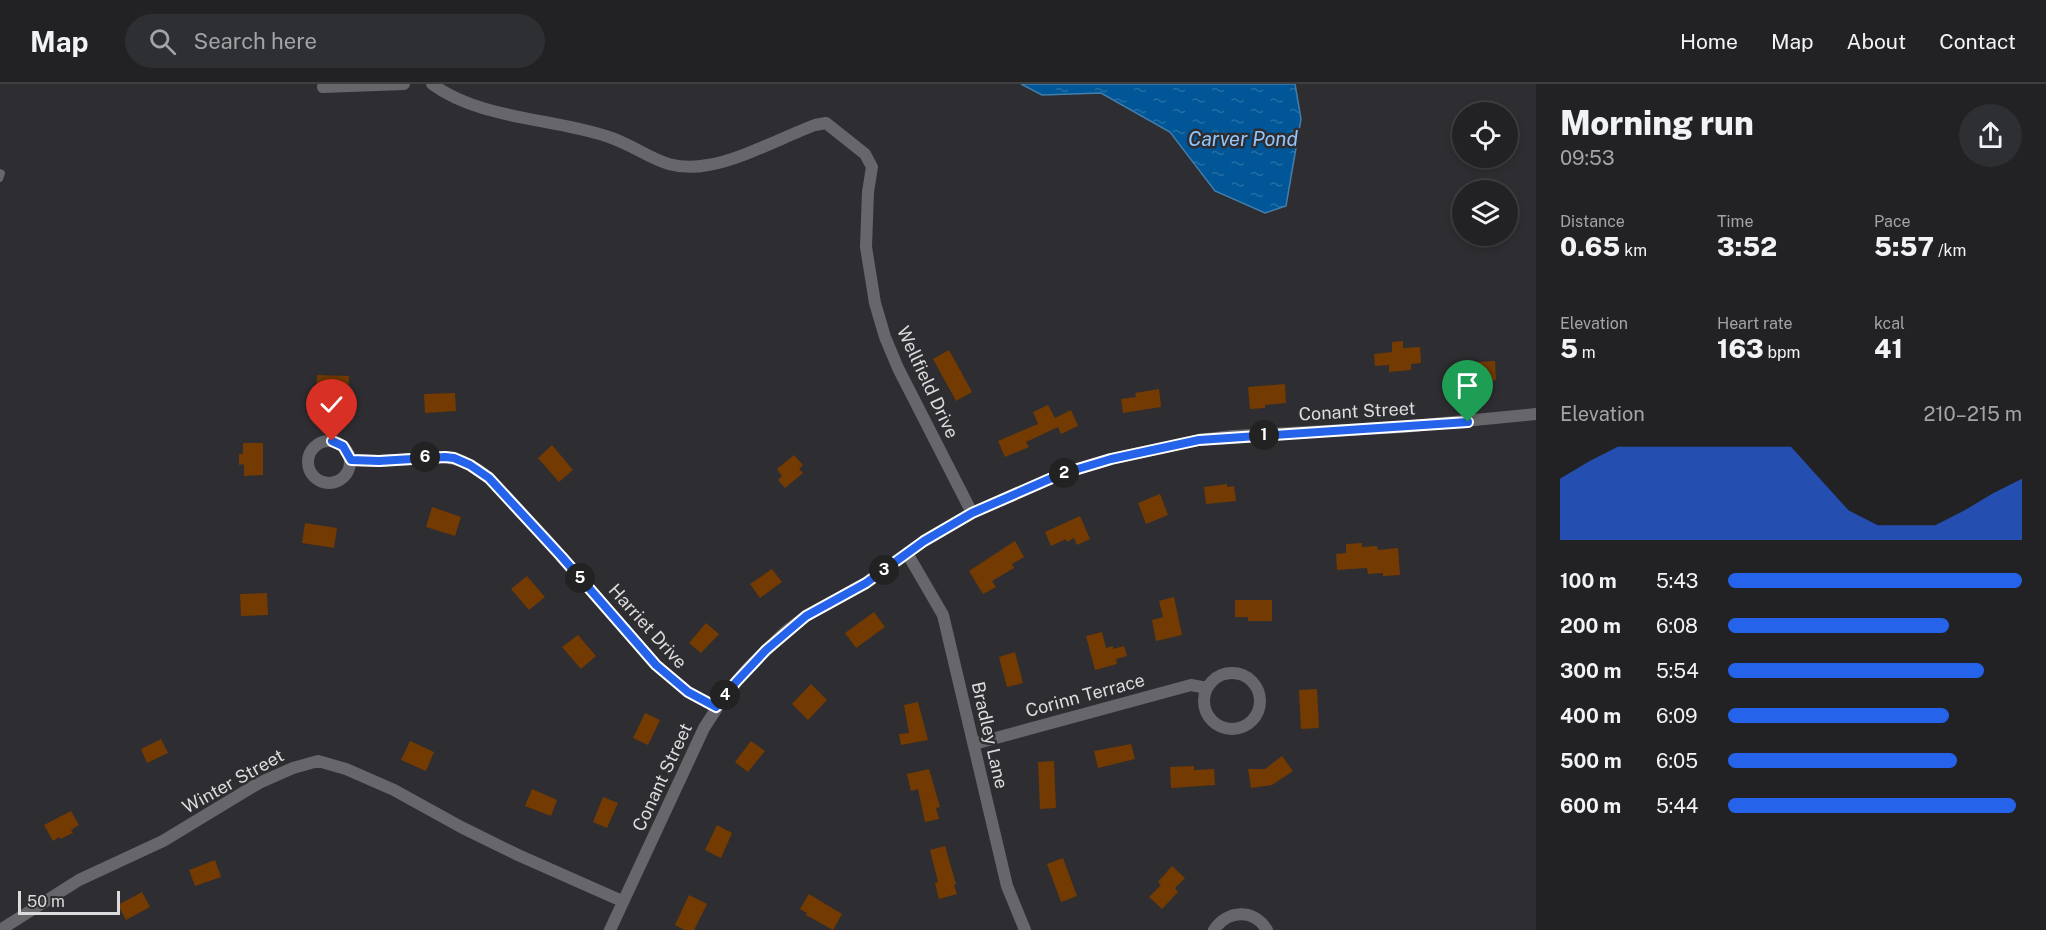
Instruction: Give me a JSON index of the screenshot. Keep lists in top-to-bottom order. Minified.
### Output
{"streets":{"street":["Wellfield Drive","Conant Street","Harriet Drive","Corinn Terrace","Bradley Lane","Winter Street"]},"crossings":[["Wellfield Drive","Conant Street"],["Conant Street","Harriet Drive"],["Conant Street","Bradley Lane"],["Conant Street","Winter Street"],["Corinn Terrace","Bradley Lane"]],"water":["Carver Pond"],"scale_bar":"50 m","page":{"header":"Map","search":"Search here","nav":["Home","Map","About","Contact"],"heading":["Morning run","09:53"],"stats":[["Distance","0.65 km"],["Time","3:52"],["Pace","5:57 /km"],["Elevation","5 m"],["Heart rate","163 bpm"],["kcal","41"]],"chart":["Elevation","210–215 m"],"pins":["1","6","2","3","5","4"],"list":[{"name":"100 m","note":"5:43"},{"name":"200 m","note":"6:08"},{"name":"300 m","note":"5:54"},{"name":"400 m","note":"6:09"},{"name":"500 m","note":"6:05"},{"name":"600 m","note":"5:44"}],"scale":"50 m"}}
